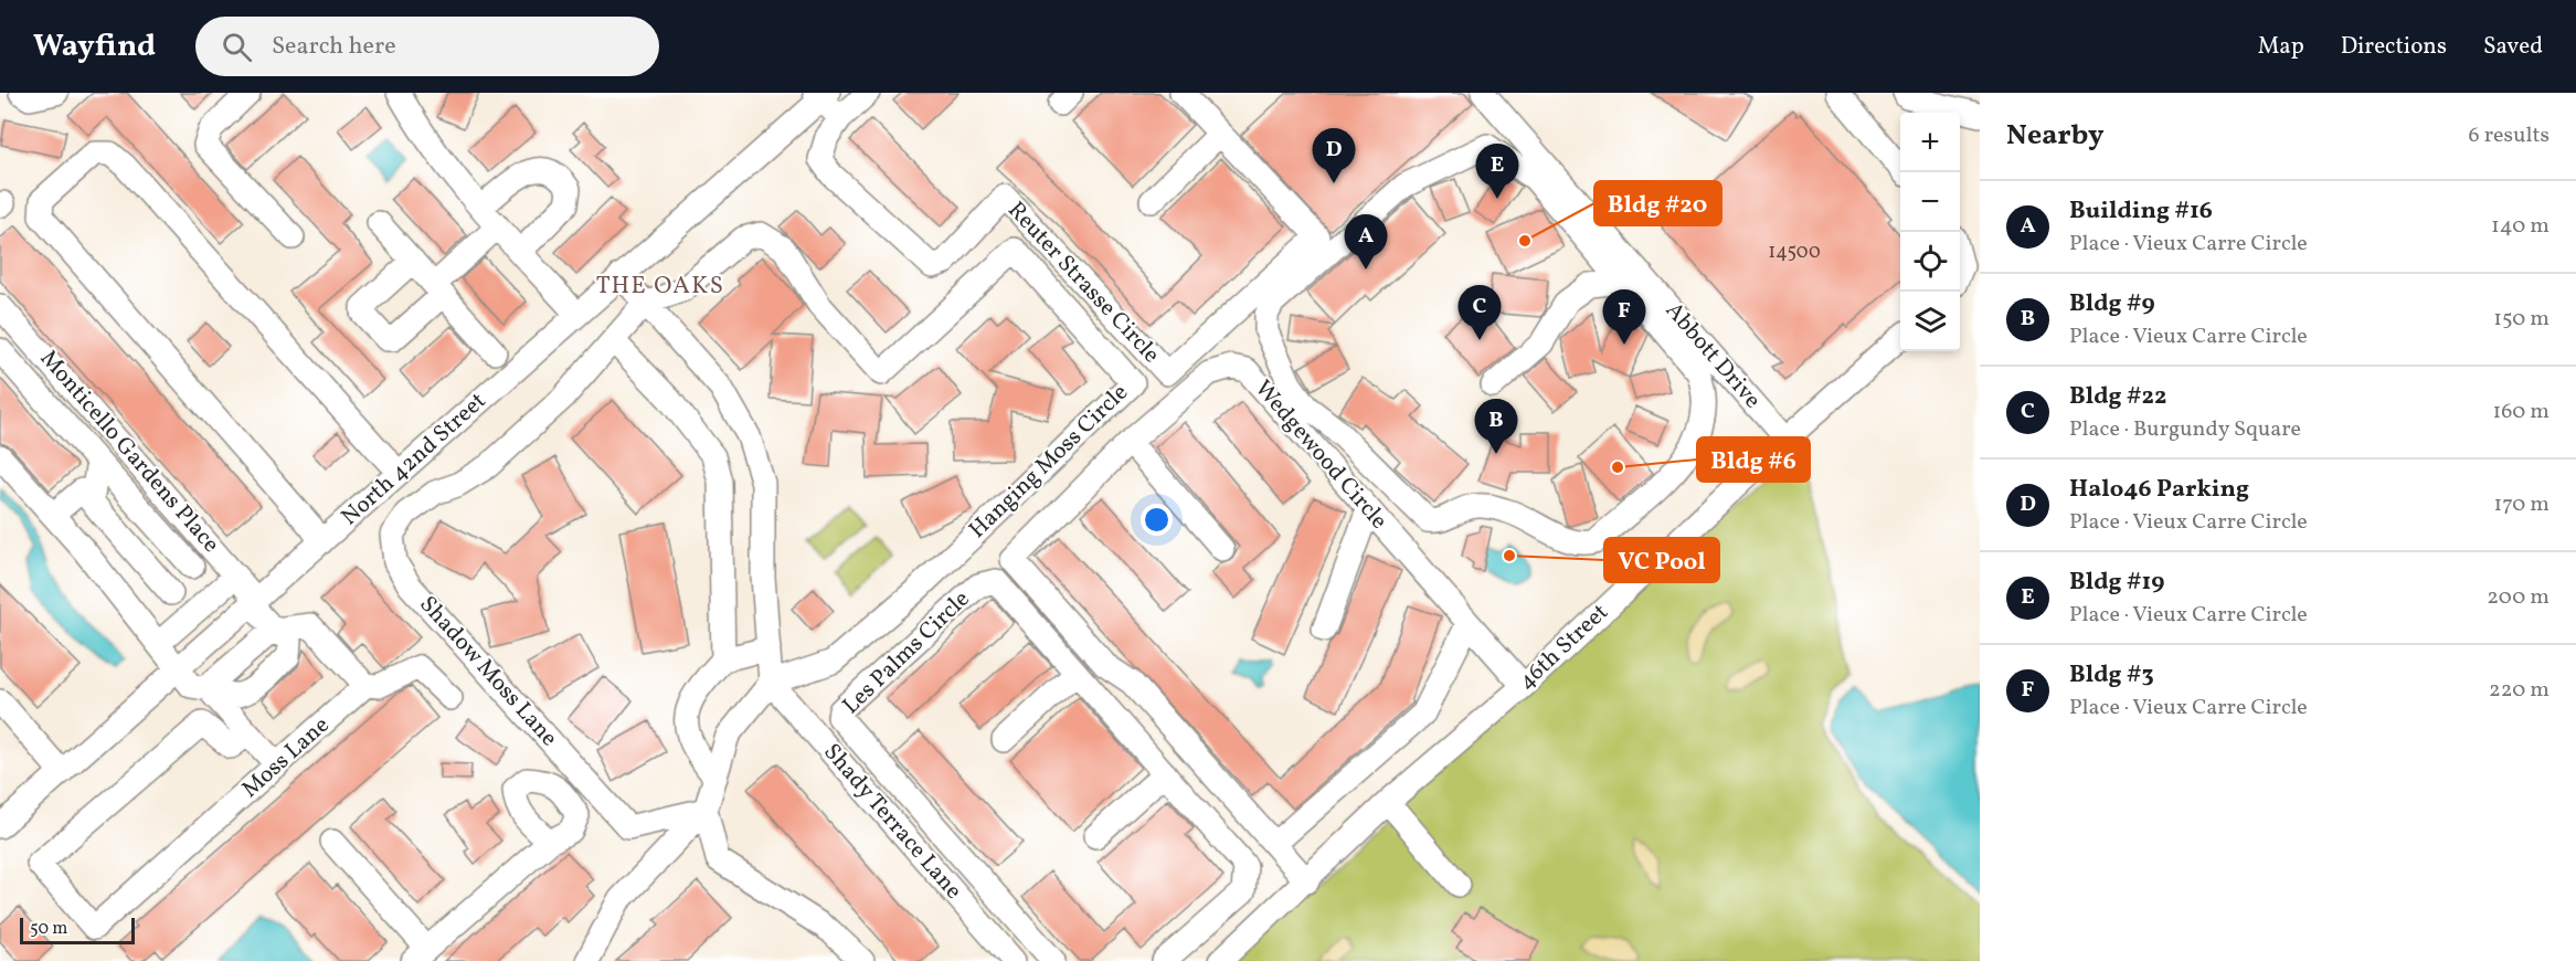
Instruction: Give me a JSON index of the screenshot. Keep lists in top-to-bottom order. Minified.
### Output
{"streets":{"street":["Reuter Strasse Circle","Abbott Drive","Monticello Gardens Place","Wedgewood Circle","North 42nd Street","Hanging Moss Circle","46th Street","Les Palms Circle","Shadow Moss Lane","Moss Lane","Shady Terrace Lane"]},"crossings":[["Abbott Drive","46th Street"],["Monticello Gardens Place","North 42nd Street"],["Wedgewood Circle","46th Street"],["Wedgewood Circle","Les Palms Circle"],["Hanging Moss Circle","Shadow Moss Lane"],["Hanging Moss Circle","Shady Terrace Lane"]],"districts":["THE OAKS"],"places":["Bldg #20","Bldg #6","VC Pool"],"house_numbers":["14500"],"scale_bar":"50 m","page":{"header":"Wayfind","search":"Search here","nav":["Map","Directions","Saved"],"heading":["Nearby","6 results"],"map_buttons":["+","−"],"pins":["D","E","A","C","F","B"],"list":[{"mark":"A","name":"Building #16","note":"Place · Vieux Carre Circle","value":"140 m"},{"mark":"B","name":"Bldg #9","note":"Place · Vieux Carre Circle","value":"150 m"},{"mark":"C","name":"Bldg #22","note":"Place · Burgundy Square","value":"160 m"},{"mark":"D","name":"Halo46 Parking","note":"Place · Vieux Carre Circle","value":"170 m"},{"mark":"E","name":"Bldg #19","note":"Place · Vieux Carre Circle","value":"200 m"},{"mark":"F","name":"Bldg #3","note":"Place · Vieux Carre Circle","value":"220 m"}],"scale":"50 m"}}
